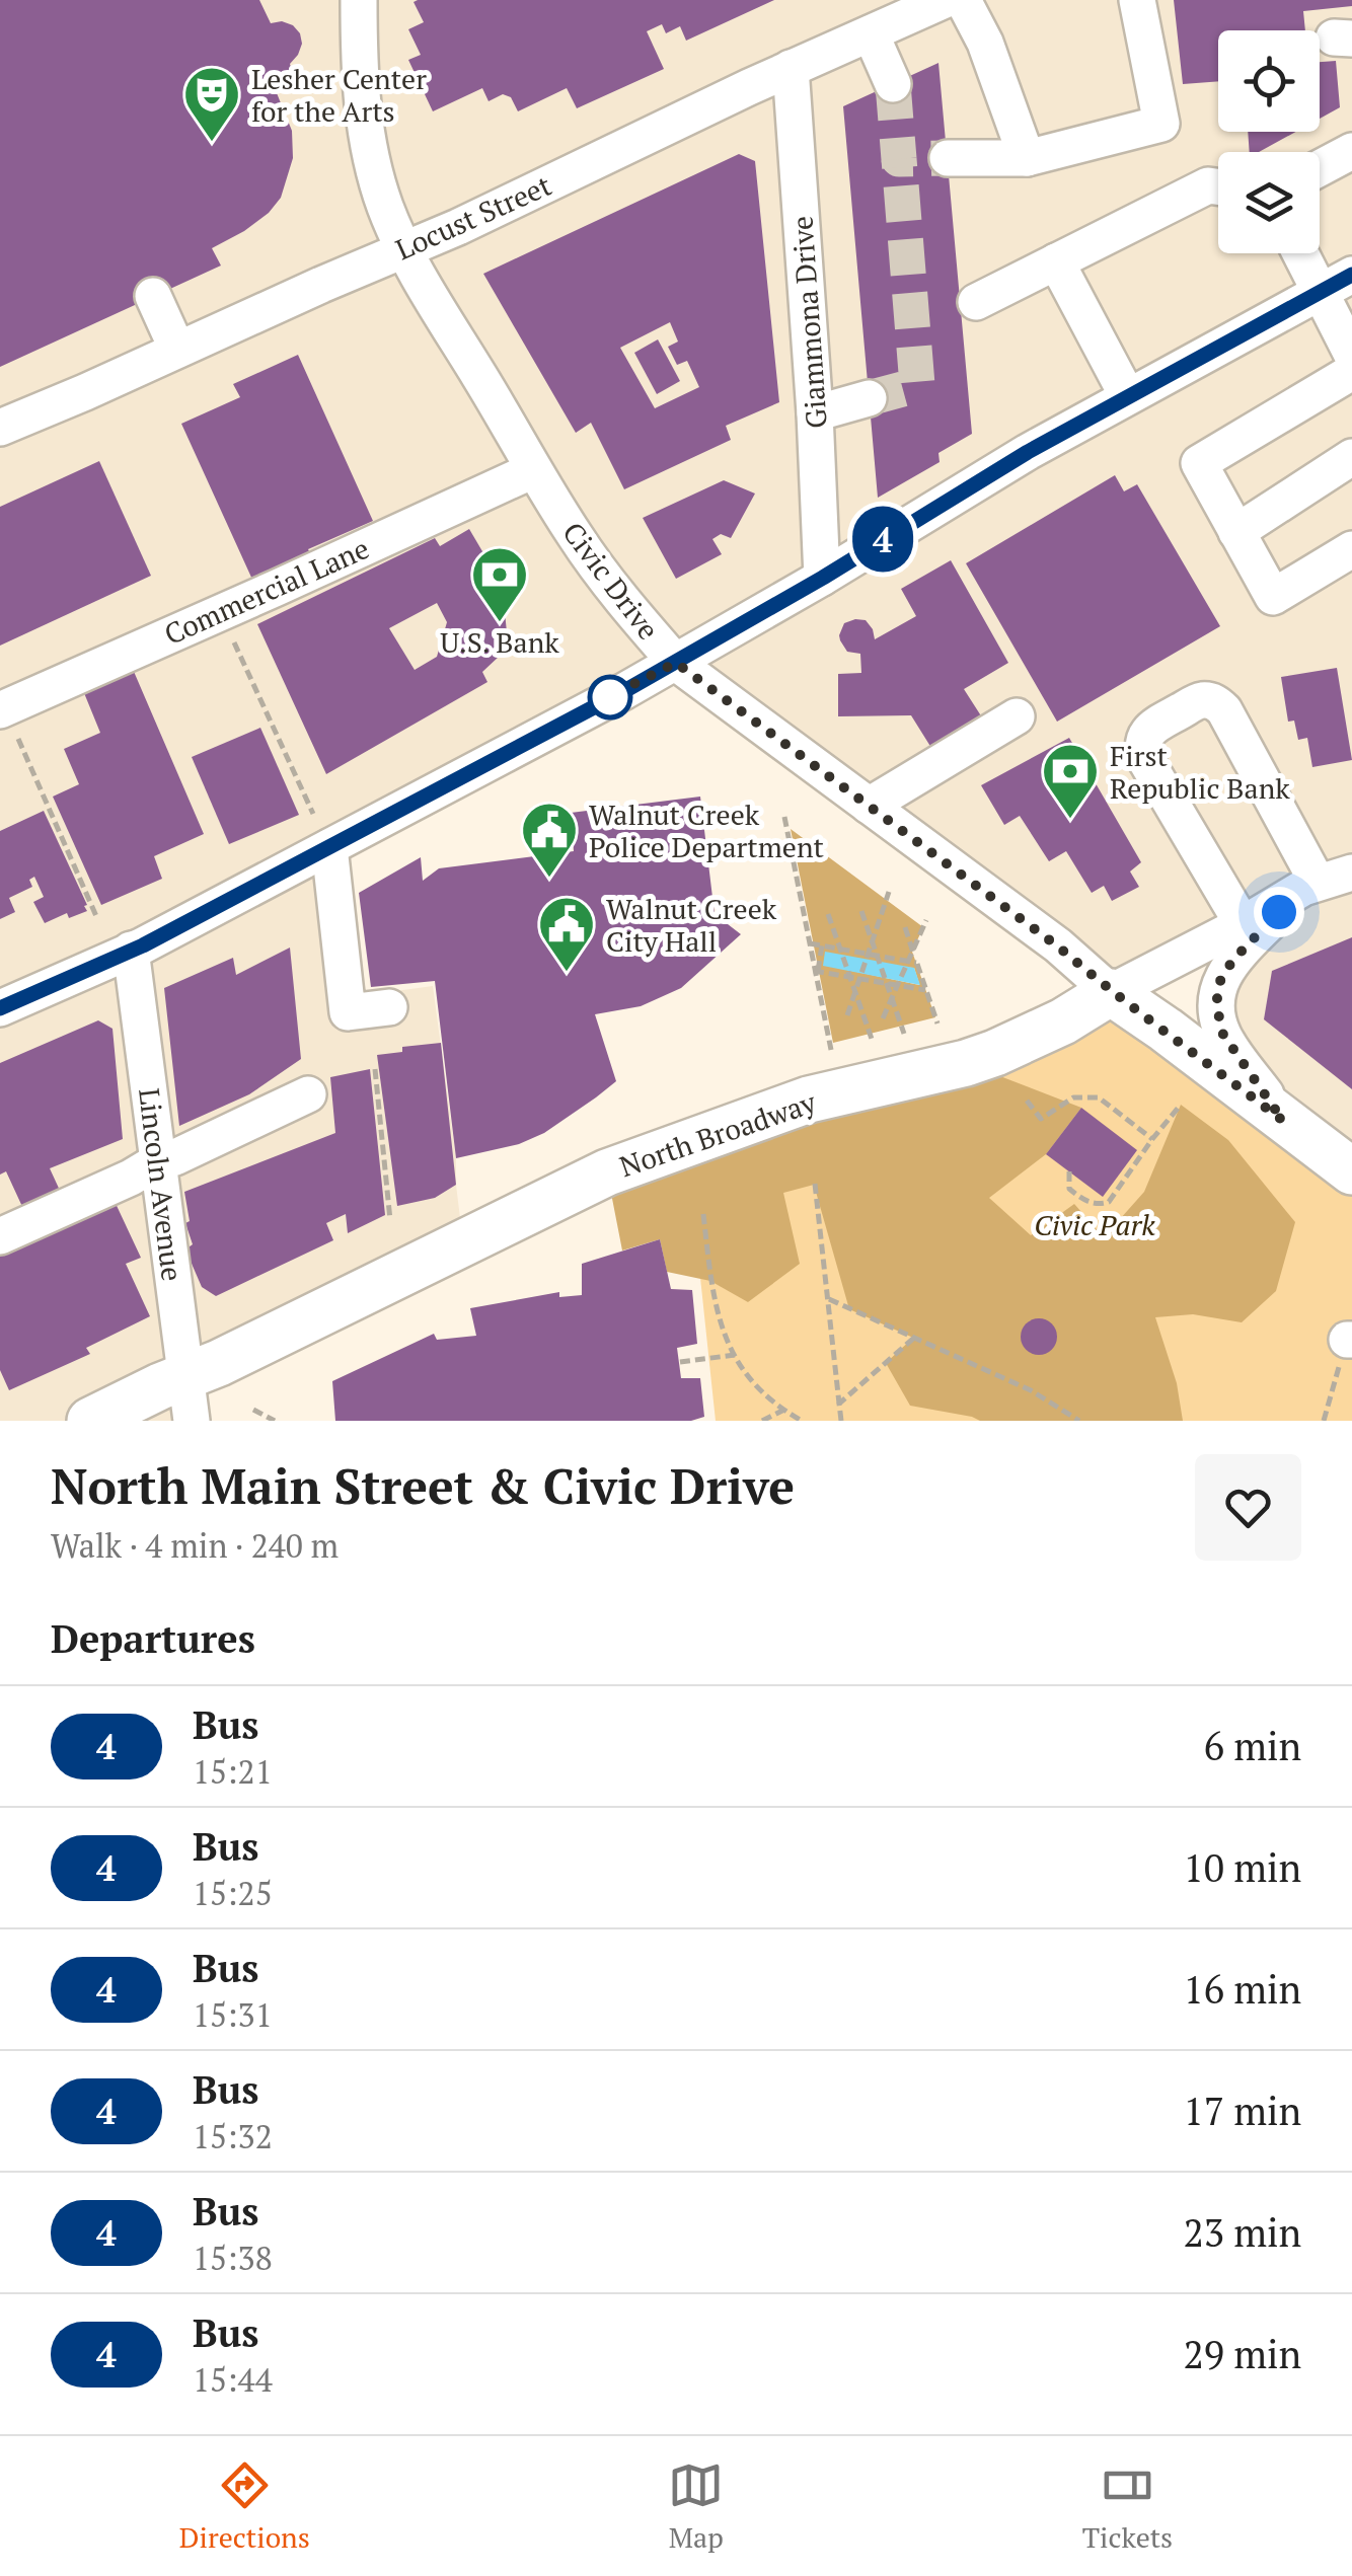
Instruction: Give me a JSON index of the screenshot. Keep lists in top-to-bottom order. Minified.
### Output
{"streets":{"main road":["Civic Drive","North Broadway"],"street":["Locust Street","Giammona Drive","Commercial Lane","Lincoln Avenue"]},"crossings":[["Locust Street","Giammona Drive"],["Locust Street","Civic Drive"],["Civic Drive","Commercial Lane"],["Civic Drive","North Broadway"],["North Broadway","Lincoln Avenue"]],"parks":["Civic Park"],"places":{"theatre":["Lesher Center for the Arts"],"bank":["U.S. Bank","First Republic Bank"],"public building":["Walnut Creek Police Department","Walnut Creek City Hall"]},"lines":["bus line 4"],"page":{"on_map":"4","heading":[["North Main Street & Civic Drive","Walk · 4 min · 240 m"],"Departures"],"list":[{"mark":"4","name":"Bus","note":"15:21","value":"6 min"},{"mark":"4","name":"Bus","note":"15:25","value":"10 min"},{"mark":"4","name":"Bus","note":"15:31","value":"16 min"},{"mark":"4","name":"Bus","note":"15:32","value":"17 min"},{"mark":"4","name":"Bus","note":"15:38","value":"23 min"},{"mark":"4","name":"Bus","note":"15:44","value":"29 min"}],"tabs":["Directions","Map","Tickets"]}}
